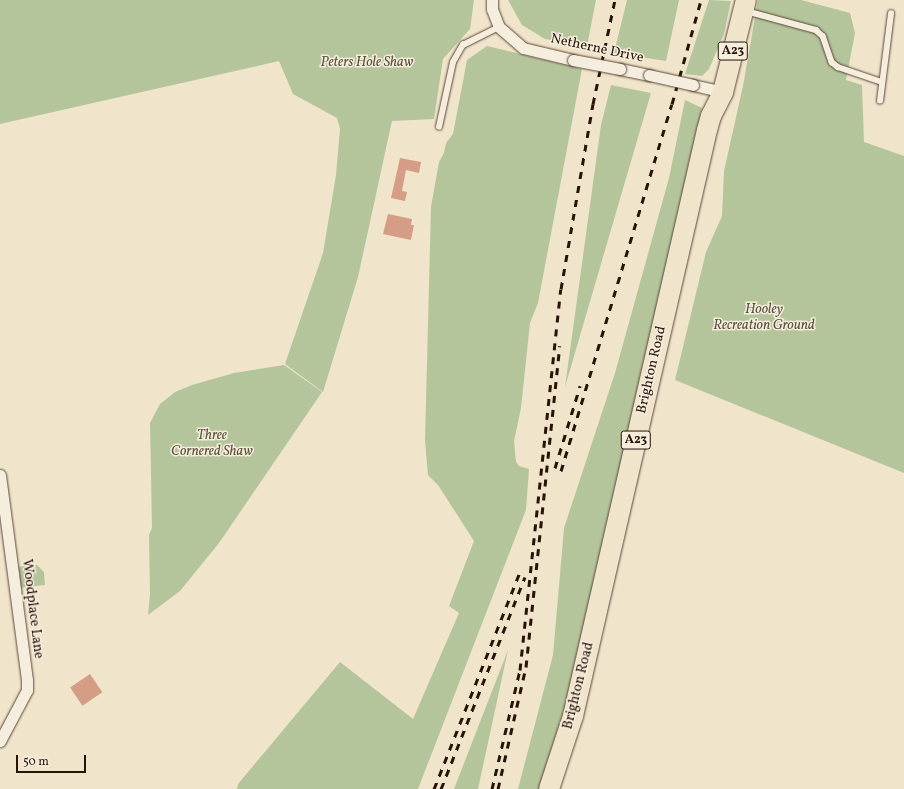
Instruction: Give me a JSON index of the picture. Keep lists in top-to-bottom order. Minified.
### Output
{"streets":{"highway":["A23","Brighton Road"],"street":["Netherne Drive","Woodplace Lane"]},"crossings":[["Netherne Drive","Brighton Road"]],"parks":["Peters Hole Shaw","Hooley Recreation Ground","Three Cornered Shaw"],"scale_bar":"50 m"}
